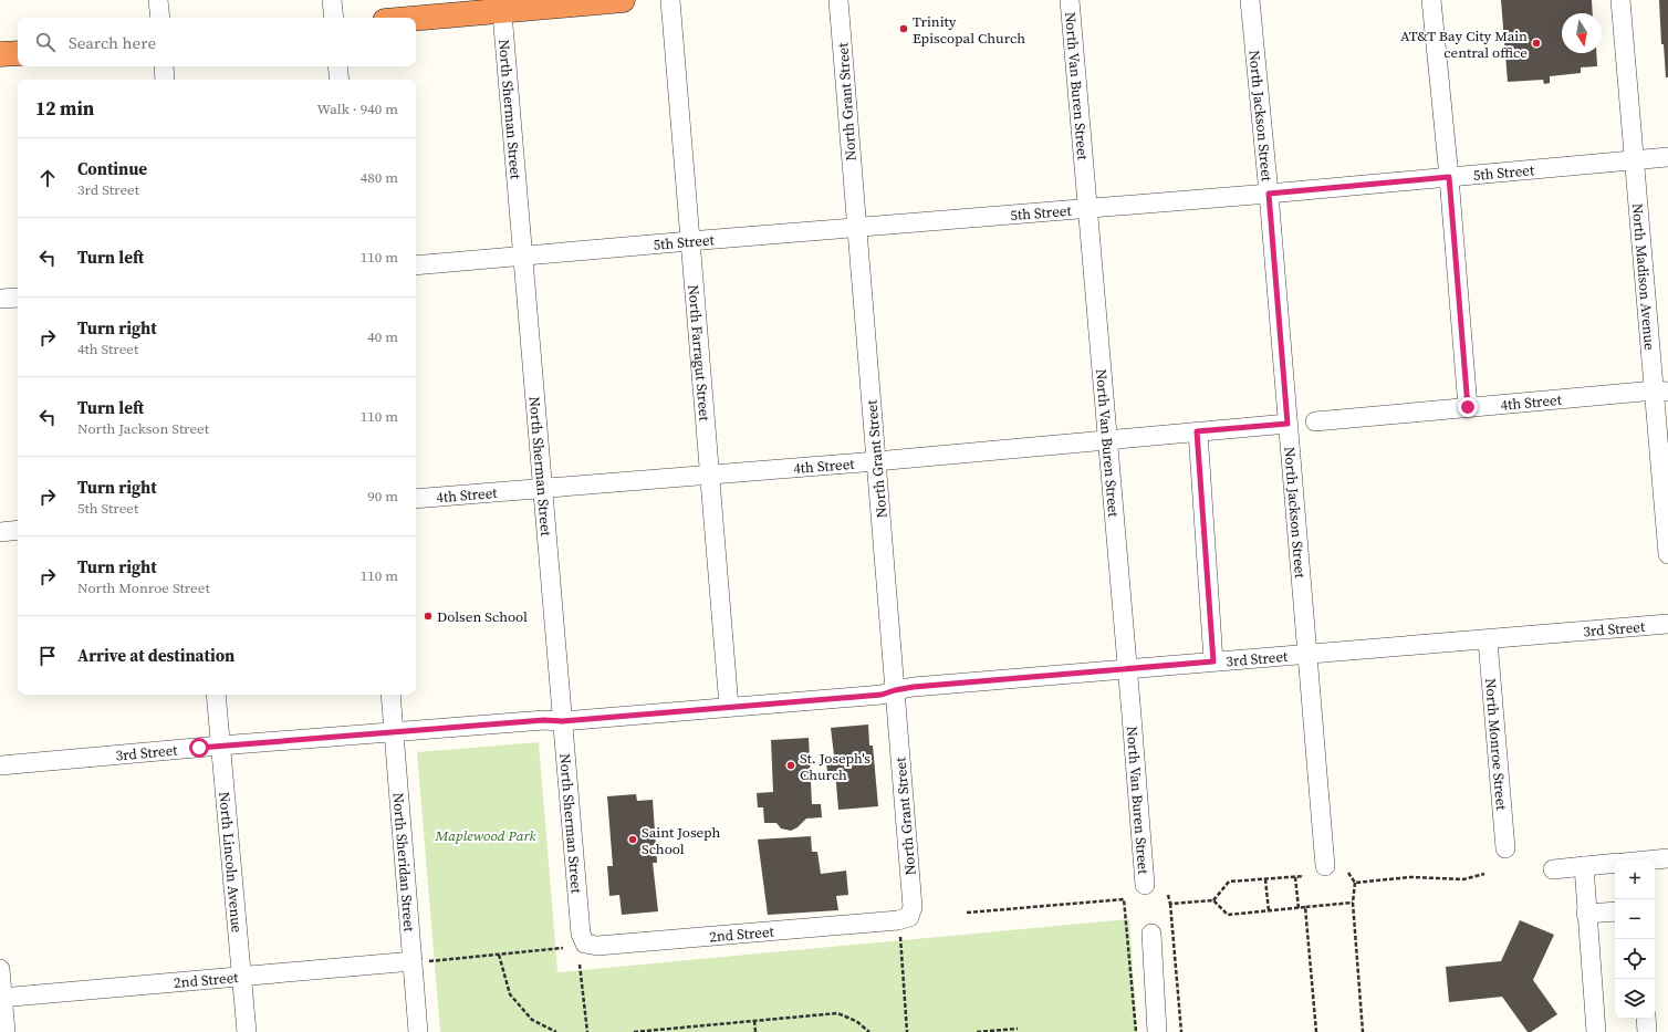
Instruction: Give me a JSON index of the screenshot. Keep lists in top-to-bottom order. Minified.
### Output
{"streets":{"street":["North Van Buren Street","North Grant Street","North Sherman Street","North Jackson Street","5th Street","North Madison Avenue","North Farragut Street","4th Street","3rd Street","North Monroe Street","North Lincoln Avenue","North Sheridan Street","2nd Street"]},"crossings":[["North Van Buren Street","5th Street"],["North Van Buren Street","4th Street"],["North Van Buren Street","3rd Street"],["North Grant Street","5th Street"],["North Grant Street","4th Street"],["North Grant Street","3rd Street"],["North Grant Street","2nd Street"],["North Sherman Street","5th Street"],["North Sherman Street","4th Street"],["North Sherman Street","3rd Street"],["North Sherman Street","2nd Street"],["North Jackson Street","5th Street"],["North Jackson Street","4th Street"],["North Jackson Street","3rd Street"],["5th Street","North Madison Avenue"],["5th Street","North Farragut Street"],["North Madison Avenue","4th Street"],["North Farragut Street","4th Street"],["North Farragut Street","3rd Street"],["3rd Street","North Monroe Street"],["3rd Street","North Lincoln Avenue"],["3rd Street","North Sheridan Street"],["North Lincoln Avenue","2nd Street"],["North Sheridan Street","2nd Street"]],"parks":["Maplewood Park"],"places":["Trinity Episcopal Church","AT&T Bay City Main central office","Dolsen School","St. Joseph's Church","Saint Joseph School"],"north":"bottom","page":{"search":"Search here","heading":["12 min","Walk · 940 m"],"list":[["Continue","3rd Street","480 m"],["Turn left","110 m"],["Turn right","4th Street","40 m"],["Turn left","North Jackson Street","110 m"],["Turn right","5th Street","90 m"],["Turn right","North Monroe Street","110 m"],"Arrive at destination"],"map_buttons":["+","−"]}}
